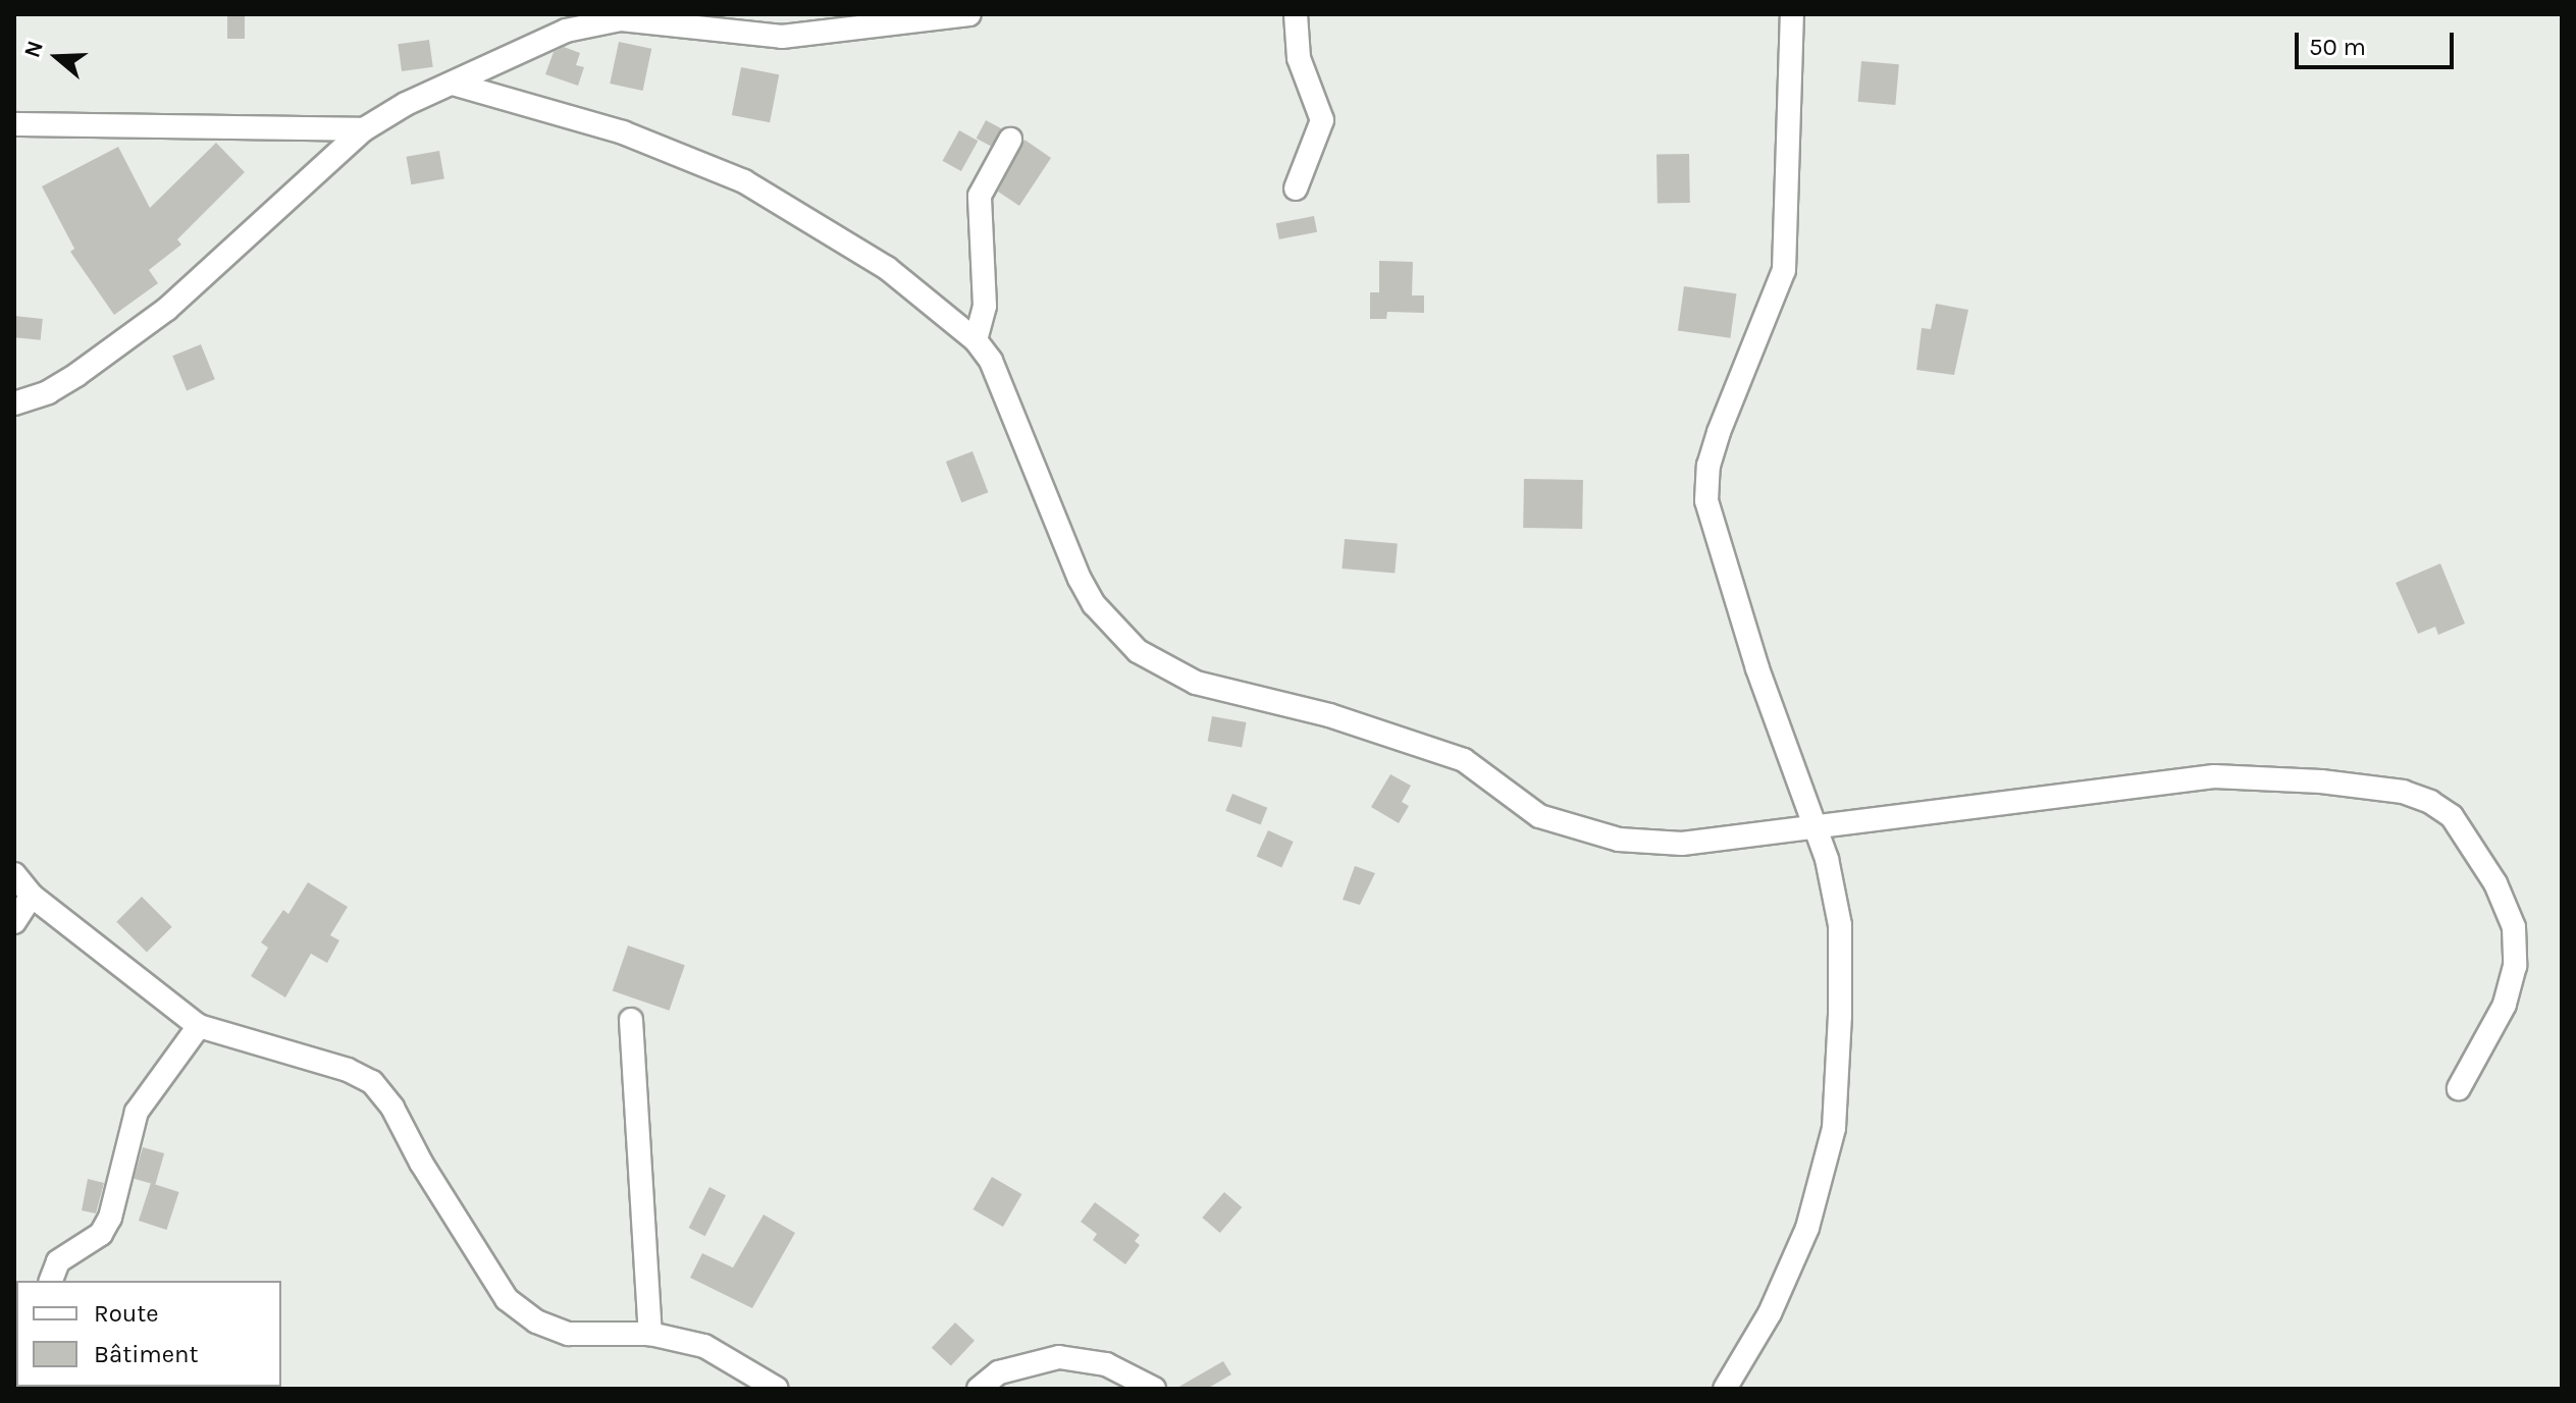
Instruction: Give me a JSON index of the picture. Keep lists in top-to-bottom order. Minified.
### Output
{"legend":["Route","Bâtiment"],"scale_bar":"50 m","north":"left"}
